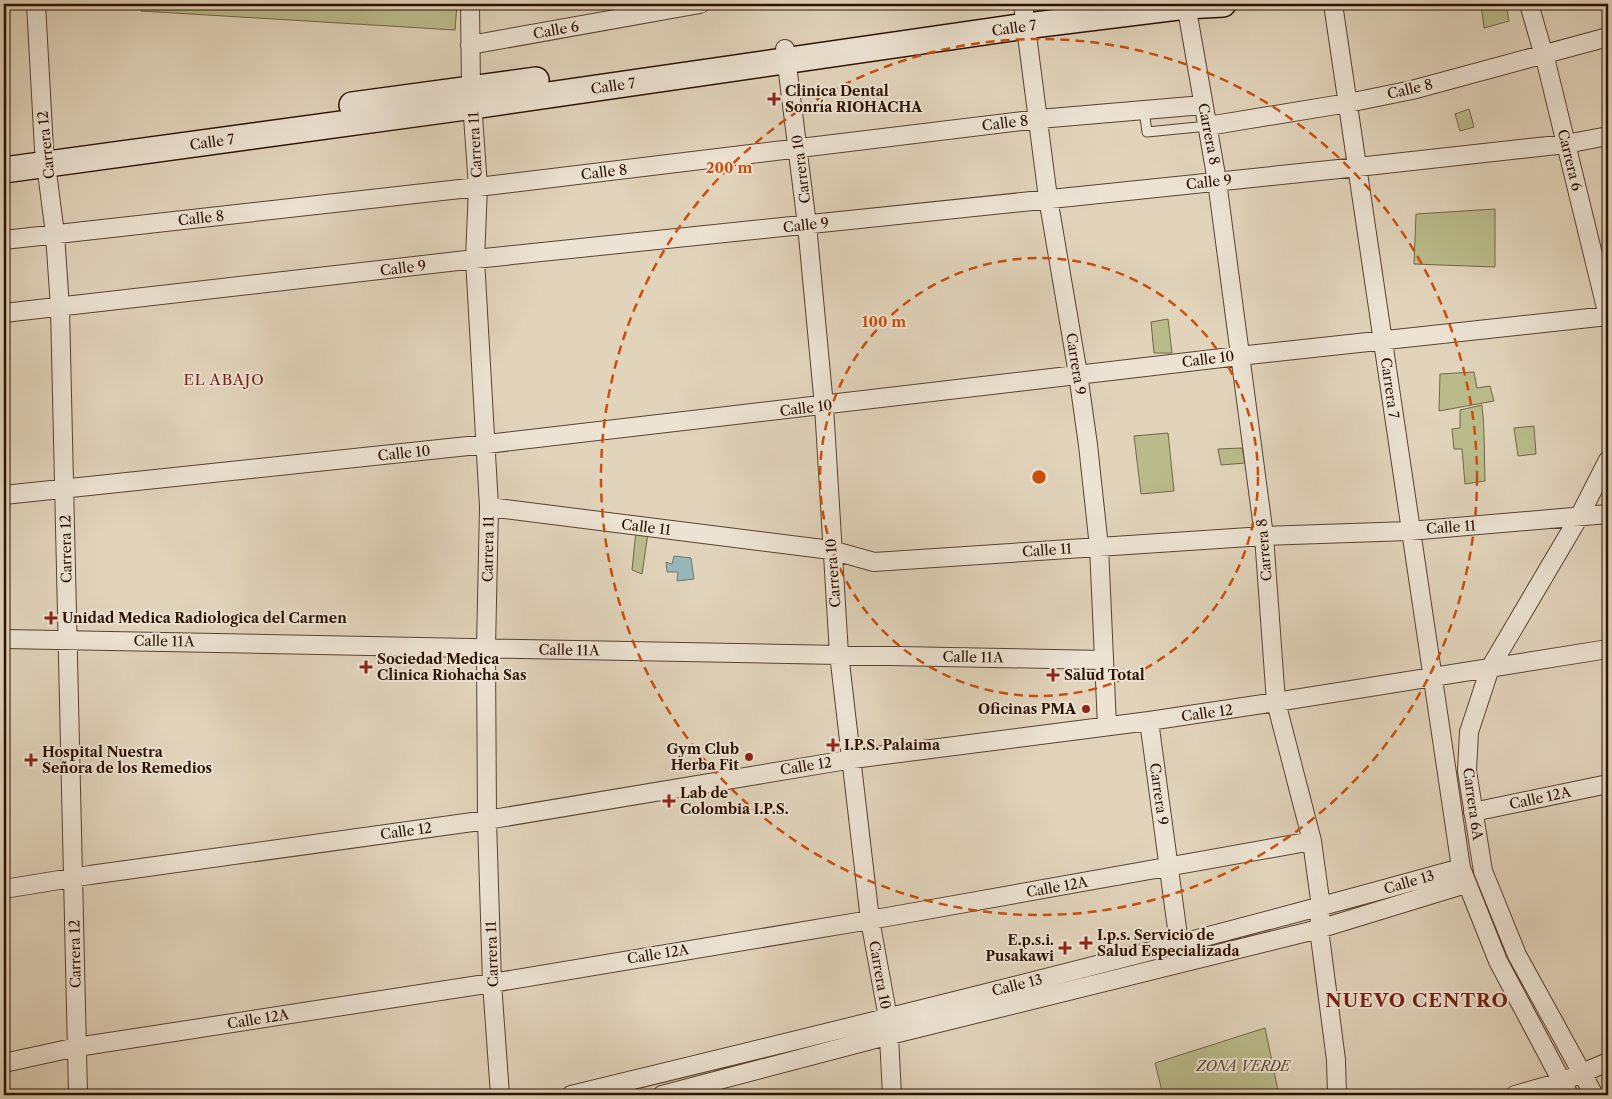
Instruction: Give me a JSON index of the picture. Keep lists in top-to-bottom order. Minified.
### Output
{"streets":{"street":["Calle 7","Calle 6","Calle 8","Carrera 8","Carrera 12","Carrera 11","Carrera 6","Carrera 10","Calle 9","Calle 10","Carrera 9","Carrera 7","Calle 11","Calle 11A","Calle 12","Calle 12A","Carrera 6A","Calle 13"]},"crossings":[["Calle 7","Carrera 8"],["Calle 7","Carrera 12"],["Calle 7","Carrera 11"],["Calle 7","Carrera 10"],["Calle 7","Carrera 9"],["Calle 6","Carrera 11"],["Calle 8","Carrera 8"],["Calle 8","Carrera 12"],["Calle 8","Carrera 11"],["Calle 8","Carrera 6"],["Calle 8","Carrera 10"],["Calle 8","Carrera 9"],["Calle 8","Carrera 7"],["Carrera 8","Calle 9"],["Carrera 8","Calle 10"],["Carrera 8","Calle 11"],["Carrera 8","Calle 12"],["Carrera 8","Calle 12A"],["Carrera 8","Calle 13"],["Carrera 12","Calle 9"],["Carrera 12","Calle 10"],["Carrera 12","Calle 11A"],["Carrera 12","Calle 12"],["Carrera 12","Calle 12A"],["Carrera 11","Calle 9"],["Carrera 11","Calle 10"],["Carrera 11","Calle 11"],["Carrera 11","Calle 11A"],["Carrera 11","Calle 12"],["Carrera 11","Calle 12A"],["Carrera 6","Calle 9"],["Carrera 6","Calle 10"],["Carrera 10","Calle 9"],["Carrera 10","Calle 10"],["Carrera 10","Calle 11"],["Carrera 10","Calle 11A"],["Carrera 10","Calle 12"],["Carrera 10","Calle 12A"],["Carrera 10","Calle 13"],["Calle 9","Carrera 9"],["Calle 9","Carrera 7"],["Calle 10","Carrera 9"],["Calle 10","Carrera 7"],["Carrera 9","Calle 11"],["Carrera 9","Calle 11A"],["Carrera 9","Calle 12"],["Carrera 9","Calle 12A"],["Carrera 9","Calle 13"],["Carrera 7","Calle 11"],["Carrera 7","Calle 12"],["Carrera 7","Calle 13"],["Calle 11","Carrera 6A"],["Calle 12","Carrera 6A"],["Calle 12A","Carrera 6A"]],"districts":["EL ABAJO","NUEVO CENTRO"],"parks":["ZONA VERDE"],"places":{"health":["Clinica Dental Sonría RIOHACHA","Unidad Medica Radiologica del Carmen","Sociedad Medica Clinica Riohacha Sas","Salud Total","I.P.S. Palaima","Hospital Nuestra Señora de los Remedios","Lab de Colombia I.P.S.","I.p.s. Servicio de Salud Especializada","E.p.s.i. Pusakawi"],"other":["Oficinas PMA","Gym Club Herba Fit"]},"rings":["200 m","100 m"]}
